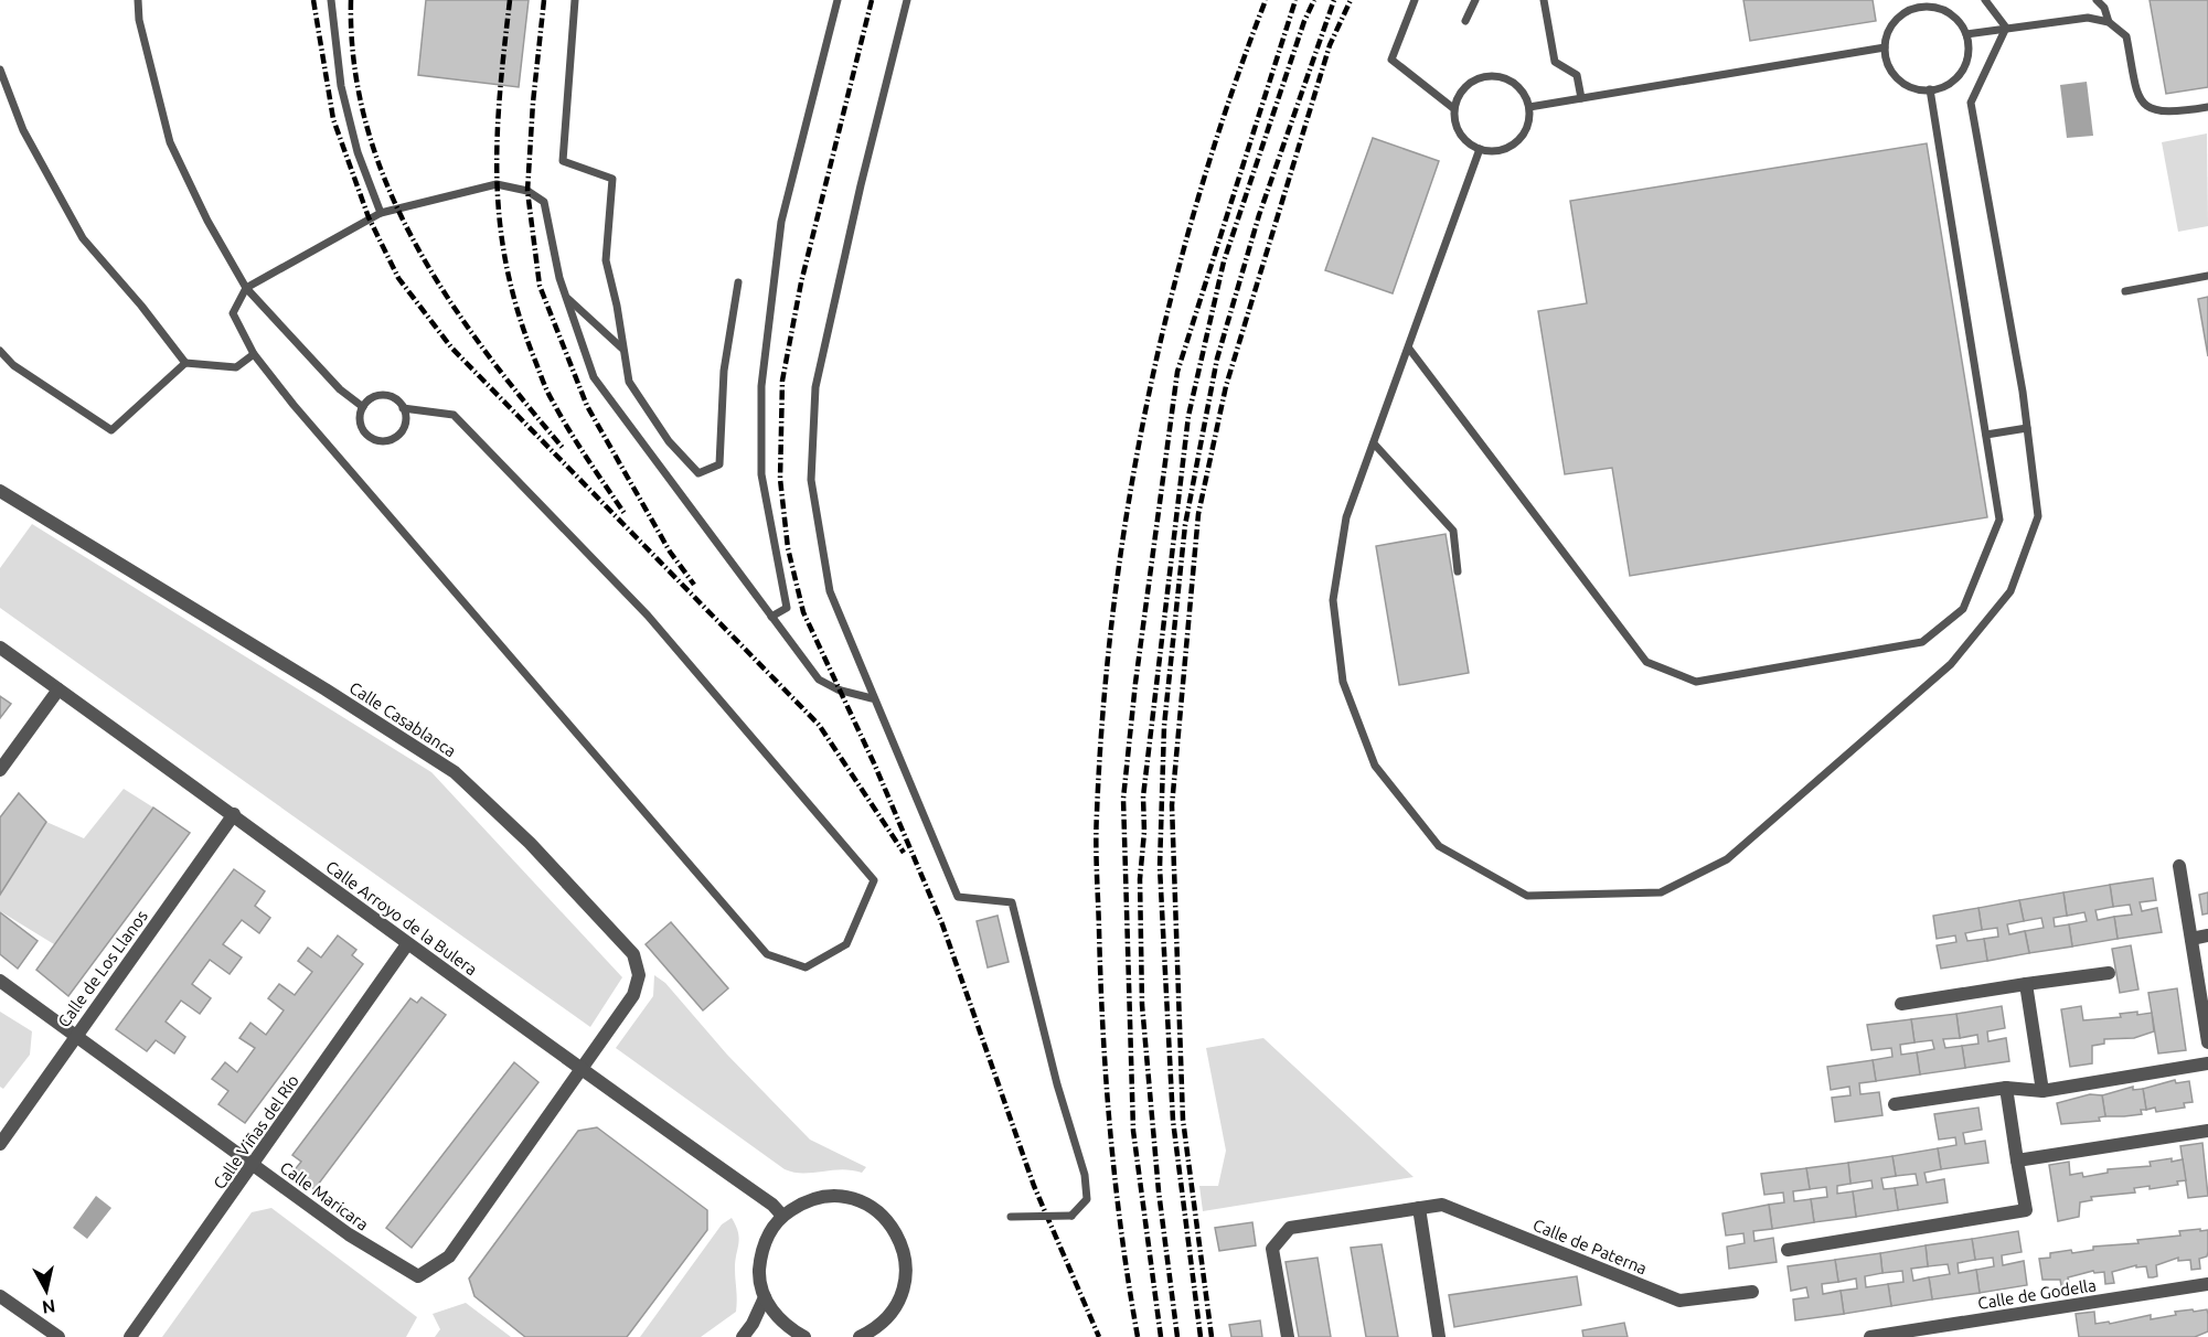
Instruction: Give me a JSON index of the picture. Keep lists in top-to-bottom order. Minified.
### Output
{"streets":{"street":["Calle Casablanca","Calle Arroyo de la Bulera","Calle de Los Llanos","Calle Viñas del Río","Calle Maricara","Calle de Paterna","Calle de Godella"]},"crossings":[["Calle Casablanca","Calle Arroyo de la Bulera"],["Calle Casablanca","Calle Maricara"],["Calle Arroyo de la Bulera","Calle de Los Llanos"],["Calle Arroyo de la Bulera","Calle Viñas del Río"],["Calle Arroyo de la Bulera","Calle Maricara"],["Calle de Los Llanos","Calle Maricara"],["Calle Viñas del Río","Calle Maricara"]],"north":"bottom"}
